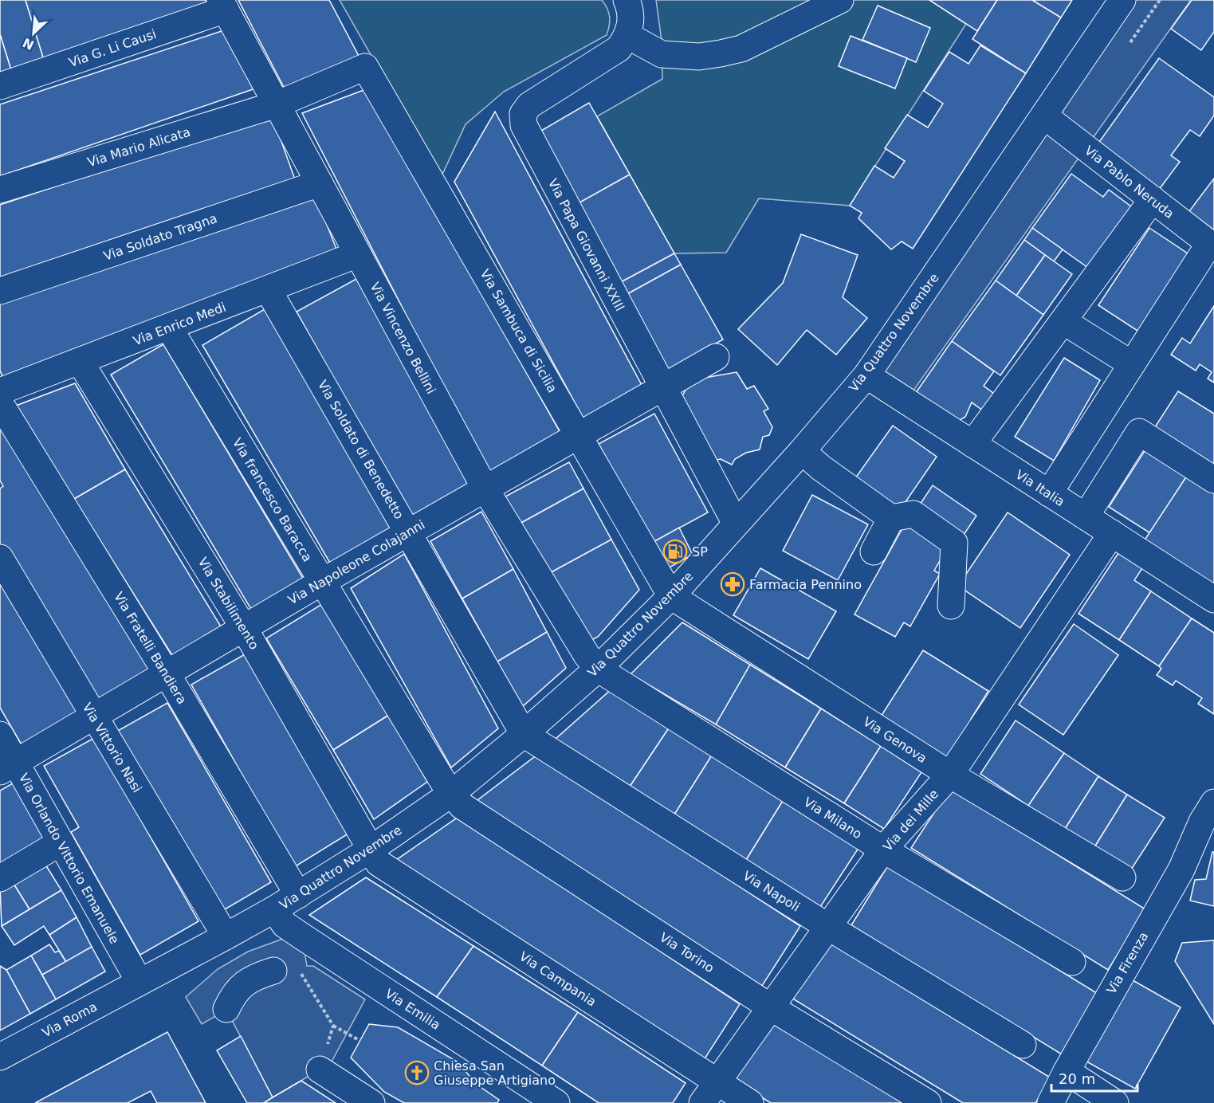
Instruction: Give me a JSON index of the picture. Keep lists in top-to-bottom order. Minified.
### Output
{"streets":{"street":["Via G. Li Causi","Via Mario Alicata","Via Pablo Neruda","Via Soldato Tragna","Via Papa Giovanni XXIII","Via Enrico Medi","Via Sambuca di Sicilia","Via Quattro Novembre","Via Vincenzo Bellini","Via Soldato di Benedetto","Via Italia","Via francesco Baracca","Via Napoleone Colajanni","Via Stabilimento","Via Fratelli Bandiera","Via Genova","Via Vittorio Nasi","Via Milano","Via dei Mille","Via Orlando Vittorio Emanuele","Via Napoli","Via Torino","Via Firenza","Via Campania","Via Emilia","Via Roma"]},"crossings":[["Via G. Li Causi","Via Vincenzo Bellini"],["Via Mario Alicata","Via Sambuca di Sicilia"],["Via Mario Alicata","Via Vincenzo Bellini"],["Via Pablo Neruda","Via Quattro Novembre"],["Via Soldato Tragna","Via Vincenzo Bellini"],["Via Papa Giovanni XXIII","Via Quattro Novembre"],["Via Papa Giovanni XXIII","Via Napoleone Colajanni"],["Via Enrico Medi","Via Vincenzo Bellini"],["Via Enrico Medi","Via Soldato di Benedetto"],["Via Enrico Medi","Via francesco Baracca"],["Via Enrico Medi","Via Stabilimento"],["Via Sambuca di Sicilia","Via Quattro Novembre"],["Via Sambuca di Sicilia","Via Napoleone Colajanni"],["Via Sambuca di Sicilia","Via Genova"],["Via Quattro Novembre","Via Vincenzo Bellini"],["Via Quattro Novembre","Via Soldato di Benedetto"],["Via Quattro Novembre","Via Italia"],["Via Quattro Novembre","Via francesco Baracca"],["Via Quattro Novembre","Via Stabilimento"],["Via Quattro Novembre","Via Fratelli Bandiera"],["Via Quattro Novembre","Via Genova"],["Via Quattro Novembre","Via Vittorio Nasi"],["Via Quattro Novembre","Via Milano"],["Via Quattro Novembre","Via Orlando Vittorio Emanuele"],["Via Quattro Novembre","Via Napoli"],["Via Quattro Novembre","Via Torino"],["Via Quattro Novembre","Via Campania"],["Via Quattro Novembre","Via Emilia"],["Via Quattro Novembre","Via Roma"],["Via Vincenzo Bellini","Via Napoleone Colajanni"],["Via Vincenzo Bellini","Via Milano"],["Via Soldato di Benedetto","Via Napoleone Colajanni"],["Via Soldato di Benedetto","Via Napoli"],["Via Italia","Via dei Mille"],["Via francesco Baracca","Via Napoleone Colajanni"],["Via francesco Baracca","Via Torino"],["Via Napoleone Colajanni","Via Stabilimento"],["Via Napoleone Colajanni","Via Fratelli Bandiera"],["Via Napoleone Colajanni","Via Vittorio Nasi"],["Via Napoleone Colajanni","Via Orlando Vittorio Emanuele"],["Via Stabilimento","Via Campania"],["Via Genova","Via dei Mille"],["Via Milano","Via dei Mille"],["Via dei Mille","Via Napoli"],["Via dei Mille","Via Torino"],["Via dei Mille","Via Campania"],["Via Orlando Vittorio Emanuele","Via Roma"]],"places":{"fuel station":["SP"],"pharmacy":["Farmacia Pennino"],"church":["Chiesa San Giuseppe Artigiano"]},"scale_bar":"20 m","north":"bottom left"}
